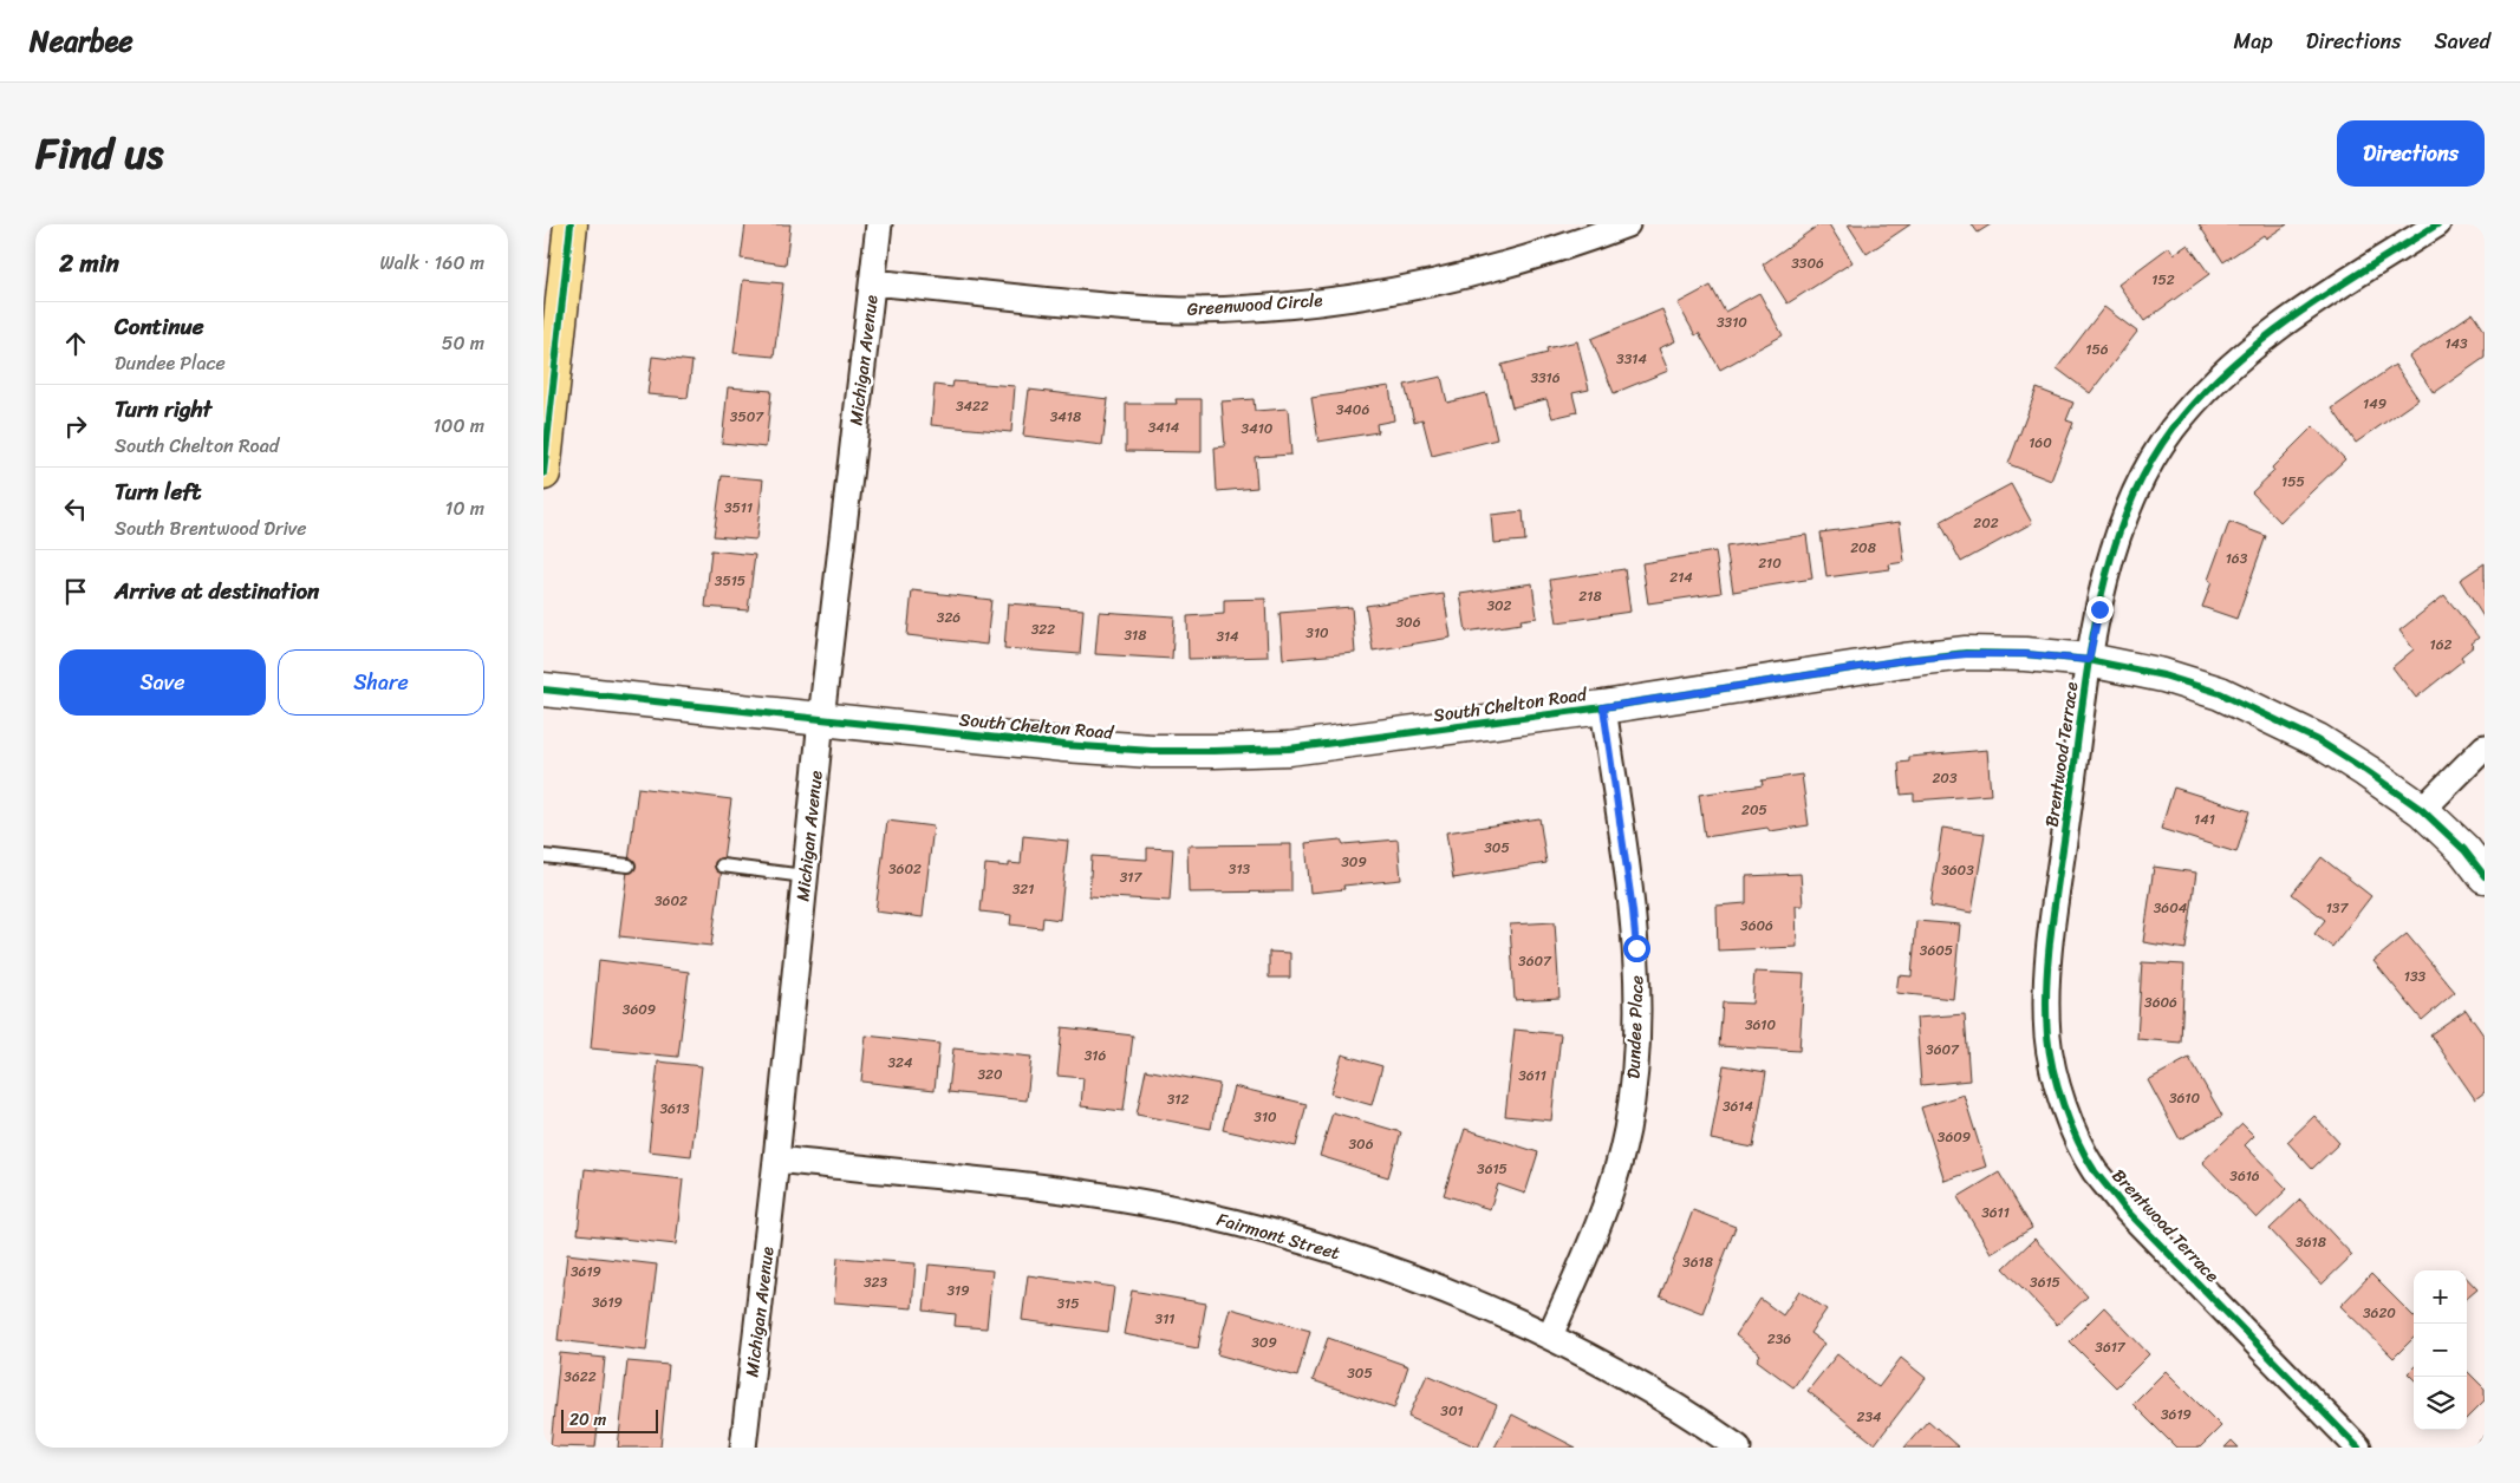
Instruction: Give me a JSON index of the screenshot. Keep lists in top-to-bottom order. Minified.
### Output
{"streets":{"main road":["South Chelton Road"],"street":["Greenwood Circle","Michigan Avenue","Brentwood Terrace","Dundee Place","Fairmont Street"]},"crossings":[["Greenwood Circle","Michigan Avenue"],["Michigan Avenue","South Chelton Road"],["Michigan Avenue","Fairmont Street"],["South Chelton Road","Brentwood Terrace"],["South Chelton Road","Dundee Place"],["Dundee Place","Fairmont Street"]],"house_numbers":["3306","152","3310","143","156","3314","3316","149","3422","3406","3507","3418","3414","3410","160","155","3511","202","208","163","210","214","3515","218","302","326","306","322","310","318","314","162","203","205","141","305","309","3602","313","3603","317","321","3602","3604","137","3606","3605","3607","133","3606","3609","3610","3607","316","324","320","3611","3610","312","3614","3613","310","3609","306","3615","3616","3611","3618","3618","3619","323","3615","319","3619","315","3620","311","236","309","3617","305","3622","301","3619","234"],"scale_bar":"20 m","page":{"header":"Nearbee","nav":["Map","Directions","Saved"],"title":"Find us","buttons":["Directions",["Save","Share"]],"heading":["2 min","Walk · 160 m"],"list":[["Continue","Dundee Place","50 m"],["Turn right","South Chelton Road","100 m"],["Turn left","South Brentwood Drive","10 m"],"Arrive at destination"],"map_buttons":["+","−"],"scale":"20 m"}}
